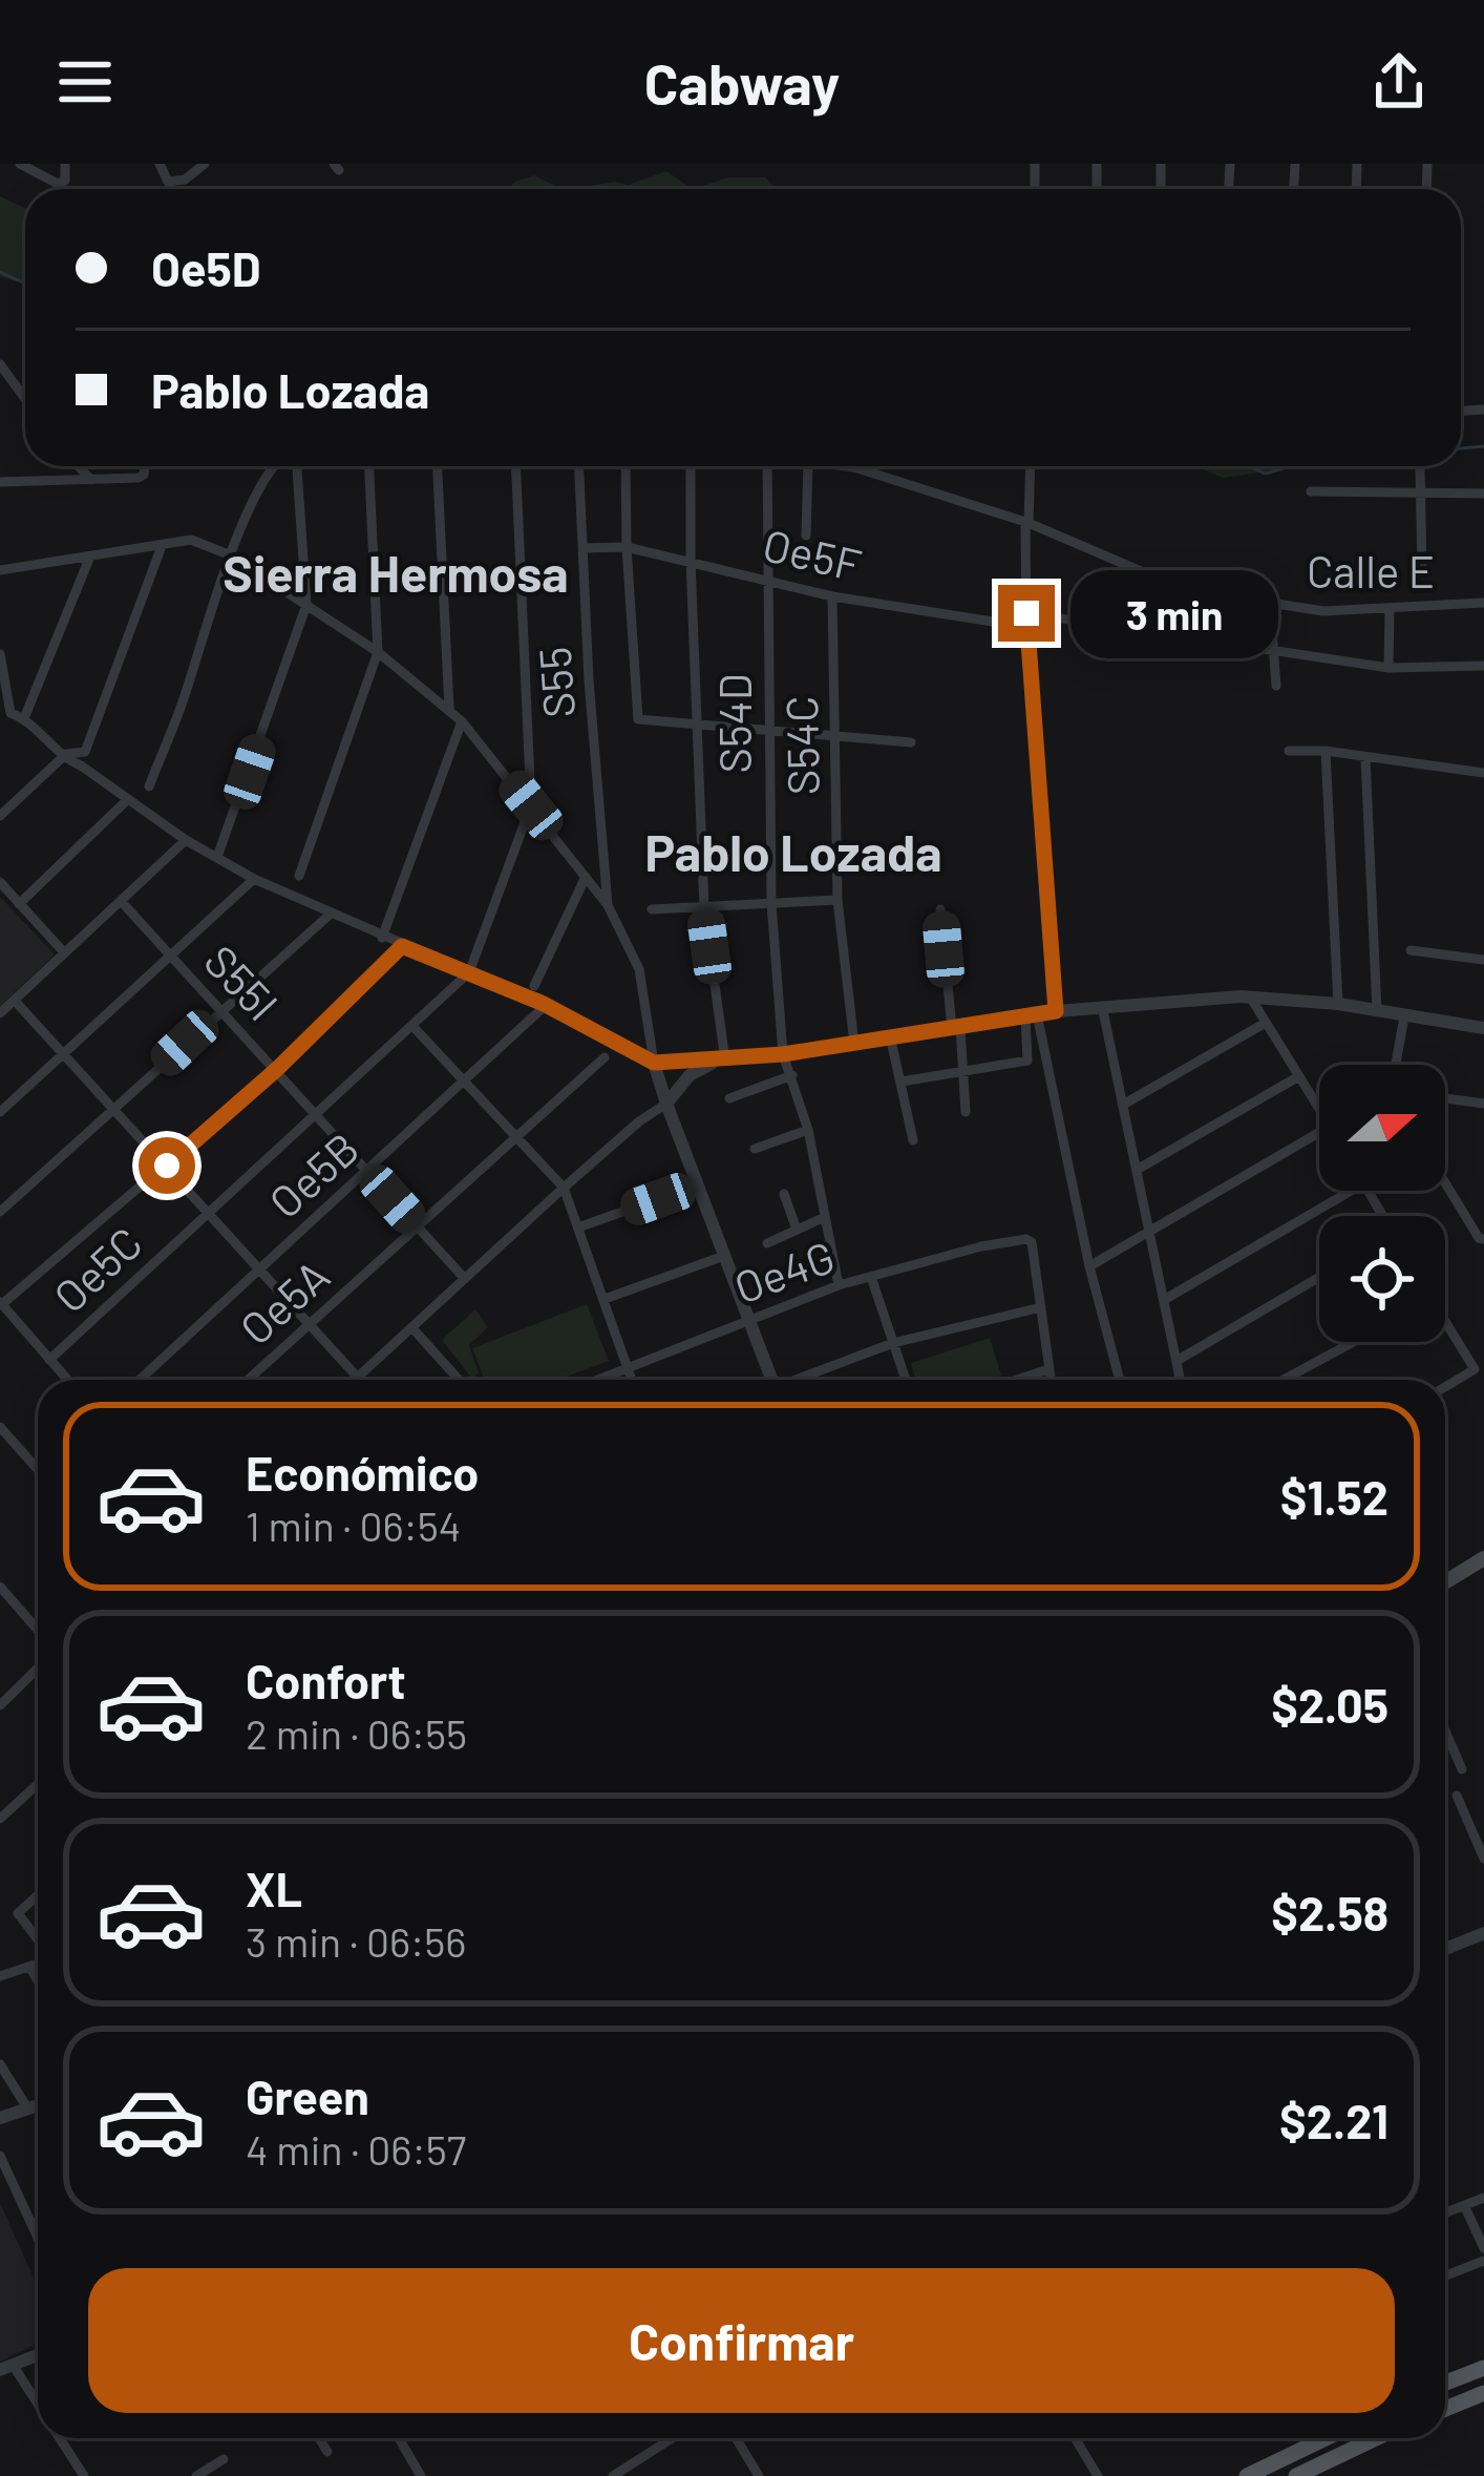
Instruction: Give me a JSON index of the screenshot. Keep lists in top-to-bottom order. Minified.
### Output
{"streets":{"street":["Oe5F","Calle E","S55","S54D","S54C","S55I","Oe5B","Oe5C","Oe4G","Oe5A"]},"crossings":[["Oe5F","S55"],["Oe5F","S54D"],["Oe5F","S54C"],["S54D","Oe4G"],["S55I","Oe5B"],["S55I","Oe5C"],["S55I","Oe5A"]],"districts":["Sierra Hermosa","Pablo Lozada"],"north":"right","page":{"header":"Cabway","banner":["Oe5D","Pablo Lozada"],"bubble":"3 min","list":[{"name":"Económico","note":"1 min · 06:54","value":"$1.52"},{"name":"Confort","note":"2 min · 06:55","value":"$2.05"},{"name":"XL","note":"3 min · 06:56","value":"$2.58"},{"name":"Green","note":"4 min · 06:57","value":"$2.21"}],"buttons":"Confirmar"}}
